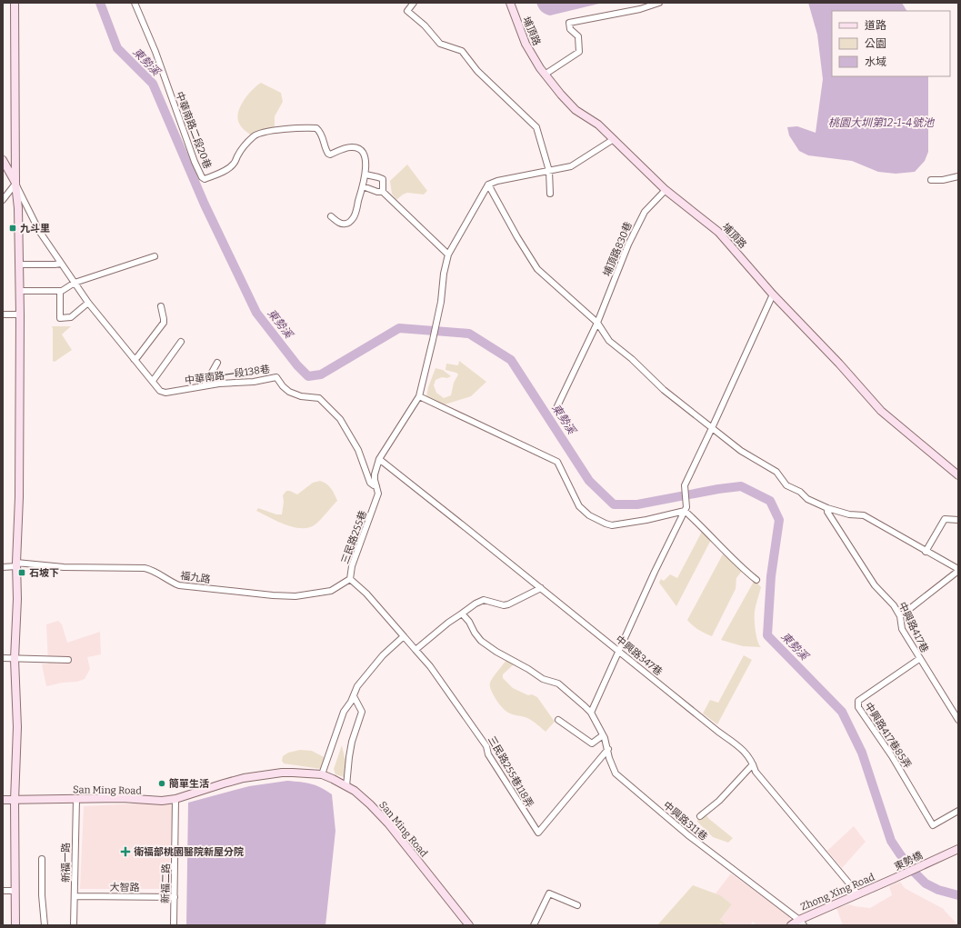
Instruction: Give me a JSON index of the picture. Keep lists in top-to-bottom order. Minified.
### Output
{"streets":{"street":["埔頂路","中華南路二段20巷","埔頂路830巷","中華南路一段138巷","三民路255巷","福九路","中興路417巷","中興路347巷","中興路417巷85弄","三民路255巷118弄","San Ming Road","中興路311巷","東勢橋","新福一路","新福二路","大智路","Zhong Xing Road"]},"crossings":[["埔頂路","埔頂路830巷"],["中華南路一段138巷","三民路255巷"],["三民路255巷","福九路"],["三民路255巷","中興路347巷"],["三民路255巷","三民路255巷118弄"],["中興路417巷","中興路417巷85弄"],["中興路347巷","Zhong Xing Road"],["三民路255巷118弄","中興路311巷"],["San Ming Road","新福一路"],["San Ming Road","新福二路"],["中興路311巷","Zhong Xing Road"],["東勢橋","Zhong Xing Road"],["新福一路","大智路"],["新福二路","大智路"]],"water":["東勢溪","桃園大圳第12-1-4號池"],"places":{"transit":["九斗里","石坡下"],"other":["簡單生活"],"health":["衛福部桃園醫院新屋分院"]},"legend":["道路","公園","水域"]}
